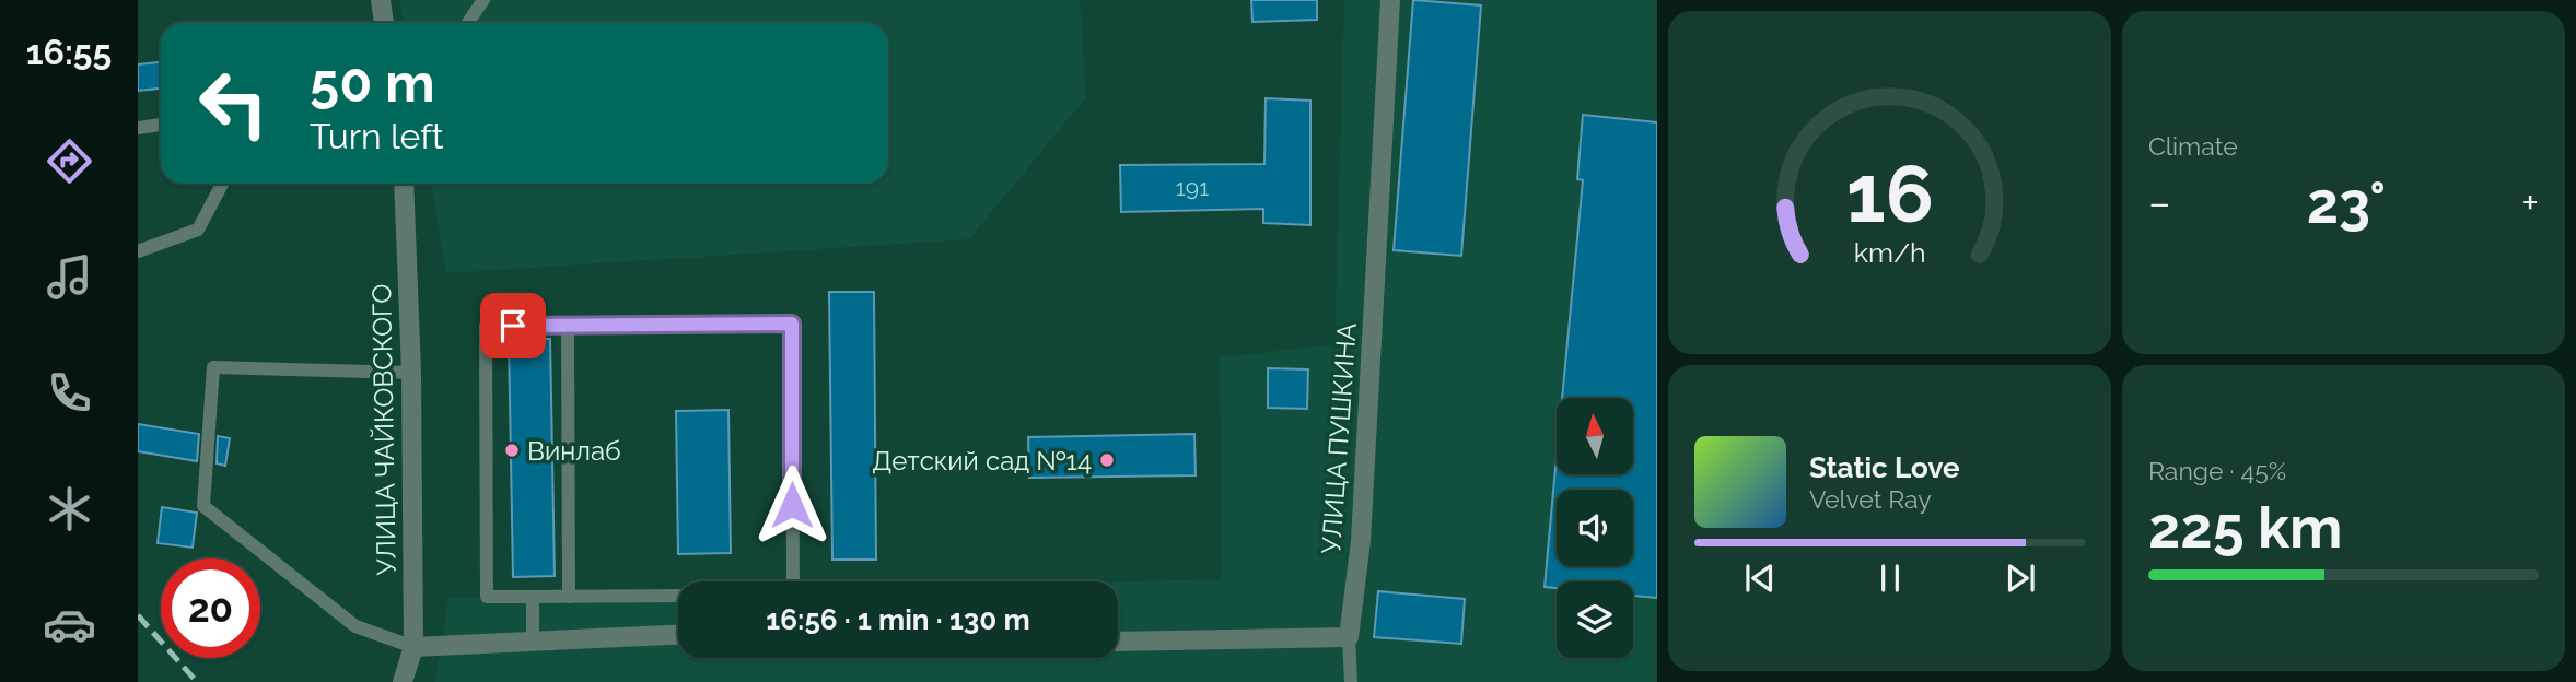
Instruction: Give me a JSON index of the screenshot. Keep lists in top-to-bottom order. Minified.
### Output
{"streets":{"street":["УЛИЦА ЧАЙКОВСКОГО","УЛИЦА ПУШКИНА"]},"places":["Винлаб","Детский сад №14"],"house_numbers":["191"],"north":"top","page":{"tabs":"16:55","tile":["Climate",["Range · 45%","225 km"]],"turn":["50 m","Turn left"],"heat":["−","23°","+"],"song":["Static Love","Velvet Ray"],"limit":"20","trip":"16:56 · 1 min · 130 m","gauge":["16","km/h"]}}
